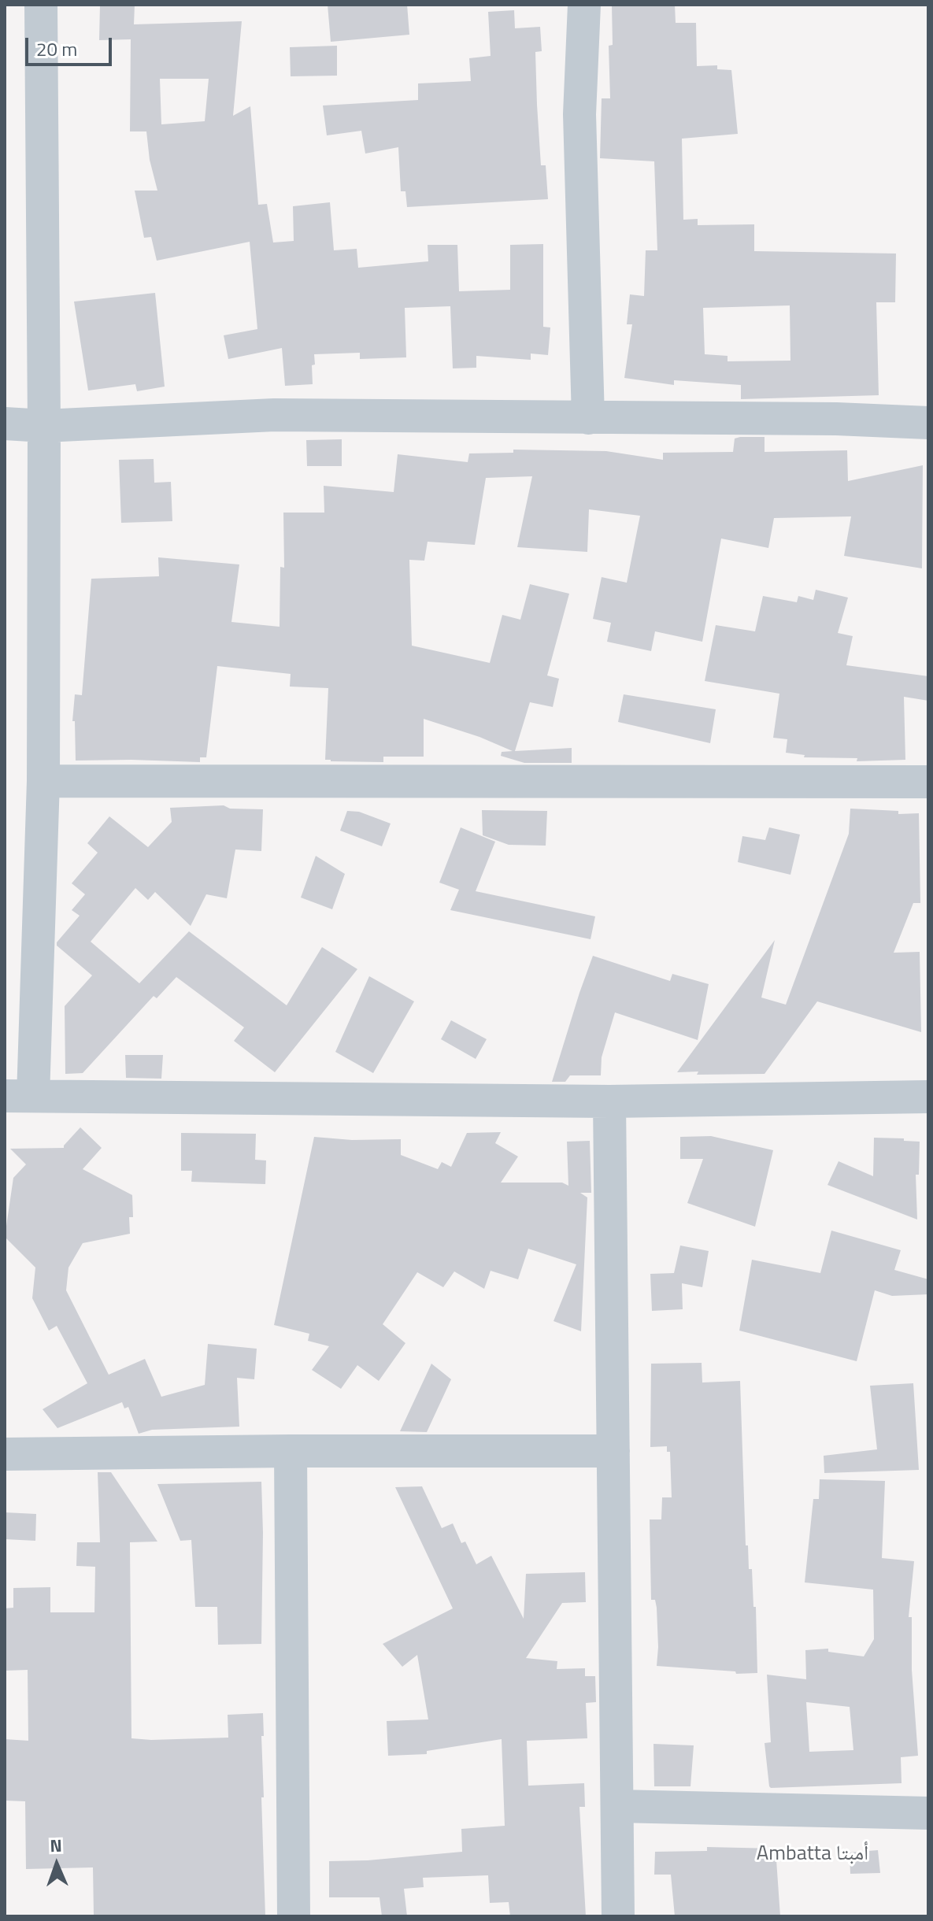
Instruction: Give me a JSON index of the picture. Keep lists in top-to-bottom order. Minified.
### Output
{"districts":["Ambatta أمبتا"],"scale_bar":"20 m","north":"top"}
